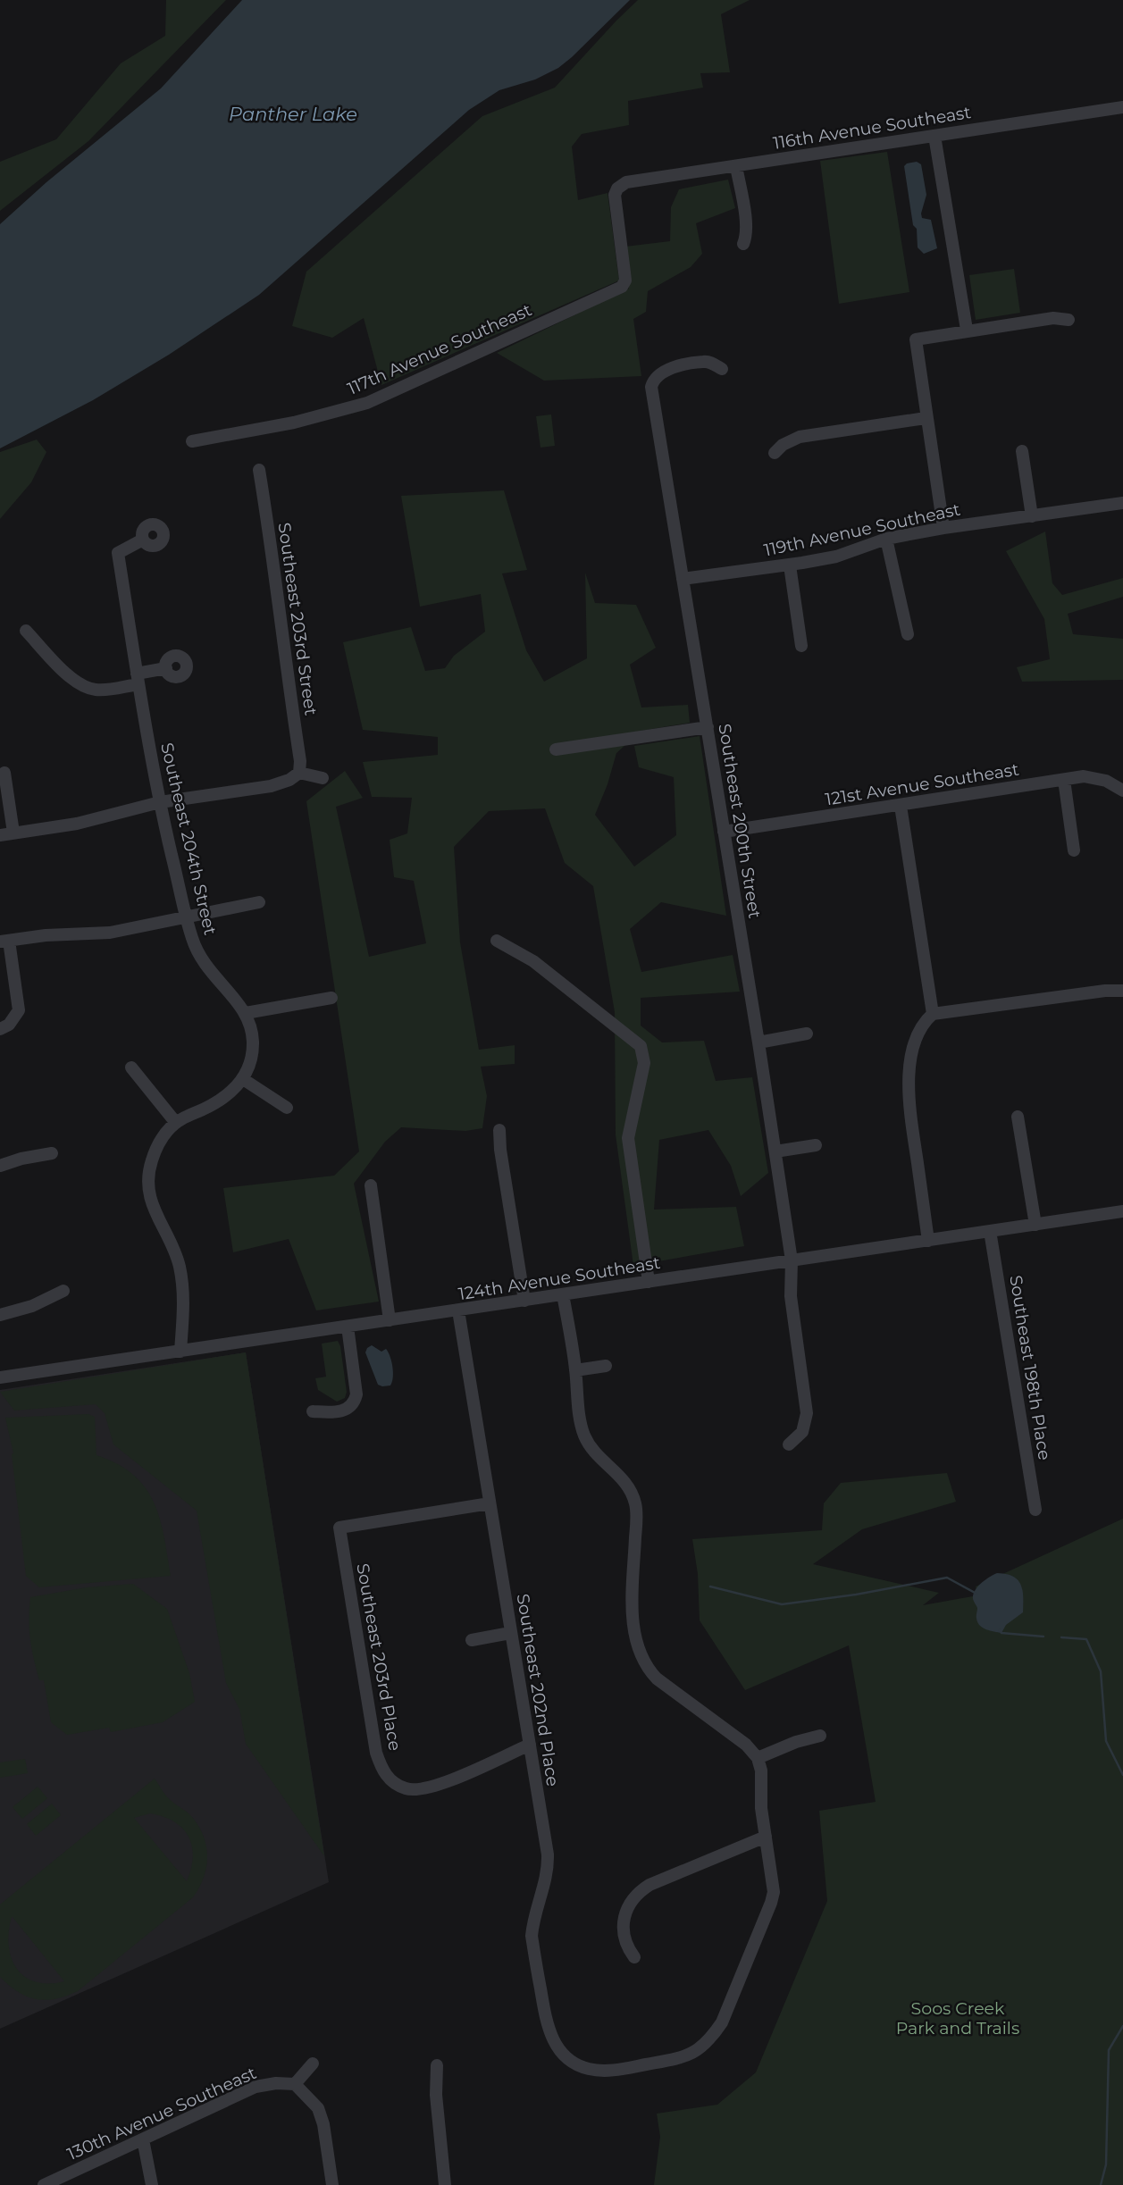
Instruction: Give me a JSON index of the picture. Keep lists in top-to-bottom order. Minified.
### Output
{"streets":{"street":["116th Avenue Southeast","117th Avenue Southeast","119th Avenue Southeast","Southeast 203rd Street","121st Avenue Southeast","Southeast 200th Street","Southeast 204th Street","124th Avenue Southeast","Southeast 198th Place","Southeast 203rd Place","Southeast 202nd Place","130th Avenue Southeast"]},"crossings":[["116th Avenue Southeast","117th Avenue Southeast"],["119th Avenue Southeast","Southeast 200th Street"],["121st Avenue Southeast","Southeast 200th Street"],["Southeast 200th Street","124th Avenue Southeast"],["124th Avenue Southeast","Southeast 198th Place"],["124th Avenue Southeast","Southeast 202nd Place"],["Southeast 203rd Place","Southeast 202nd Place"]],"water":["Panther Lake"],"parks":["Soos Creek Park and Trails"]}
